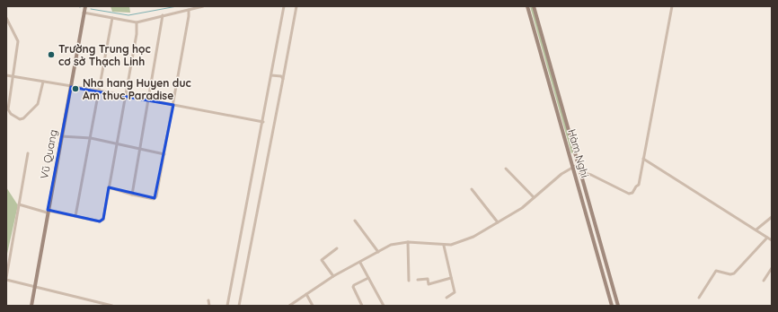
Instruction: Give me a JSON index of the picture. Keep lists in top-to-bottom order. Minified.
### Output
{"streets":{"main road":["Hàm Nghi","Vũ Quang"]},"places":["Trường Trung học cơ sở Thạch Linh","Nha hang Huyen duc Am thuc Paradise"]}
